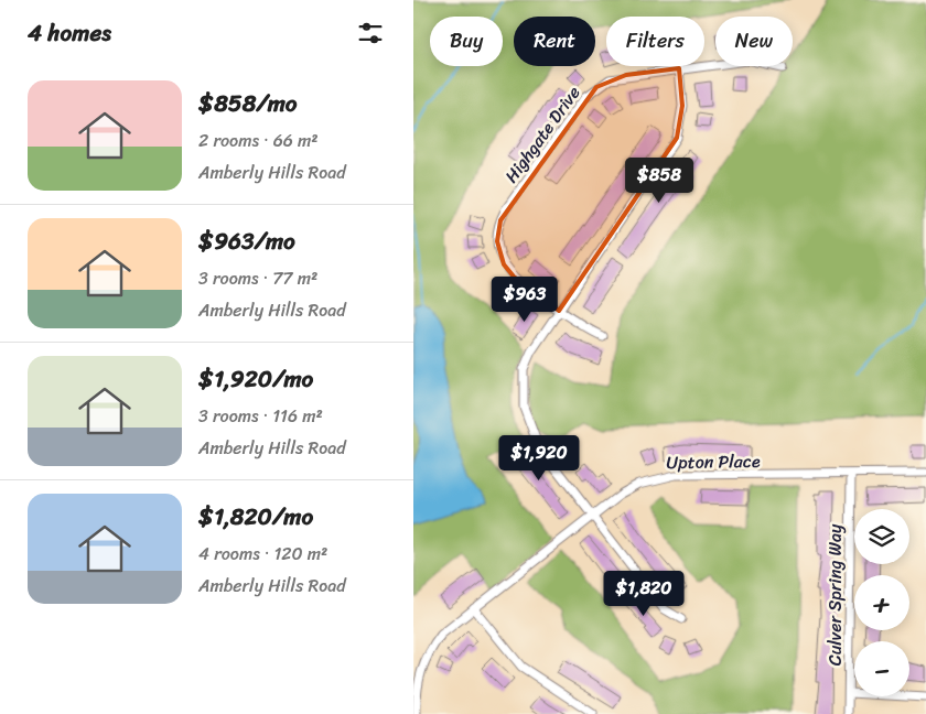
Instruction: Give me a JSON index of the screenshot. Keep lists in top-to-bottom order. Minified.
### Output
{"streets":{"street":["Highgate Drive","Upton Place","Culver Spring Way"]},"crossings":[["Upton Place","Culver Spring Way"]],"page":{"heading":"4 homes","chip":["Buy","Rent","Filters","New"],"list":[{"name":"$858/mo","note":"2 rooms · 66 m² · Amberly Hills Road"},{"name":"$963/mo","note":"3 rooms · 77 m² · Amberly Hills Road"},{"name":"$1,920/mo","note":"3 rooms · 116 m² · Amberly Hills Road"},{"name":"$1,820/mo","note":"4 rooms · 120 m² · Amberly Hills Road"}],"price":["$858","$963","$1,920","$1,820"],"map_buttons":["+","−"]}}
